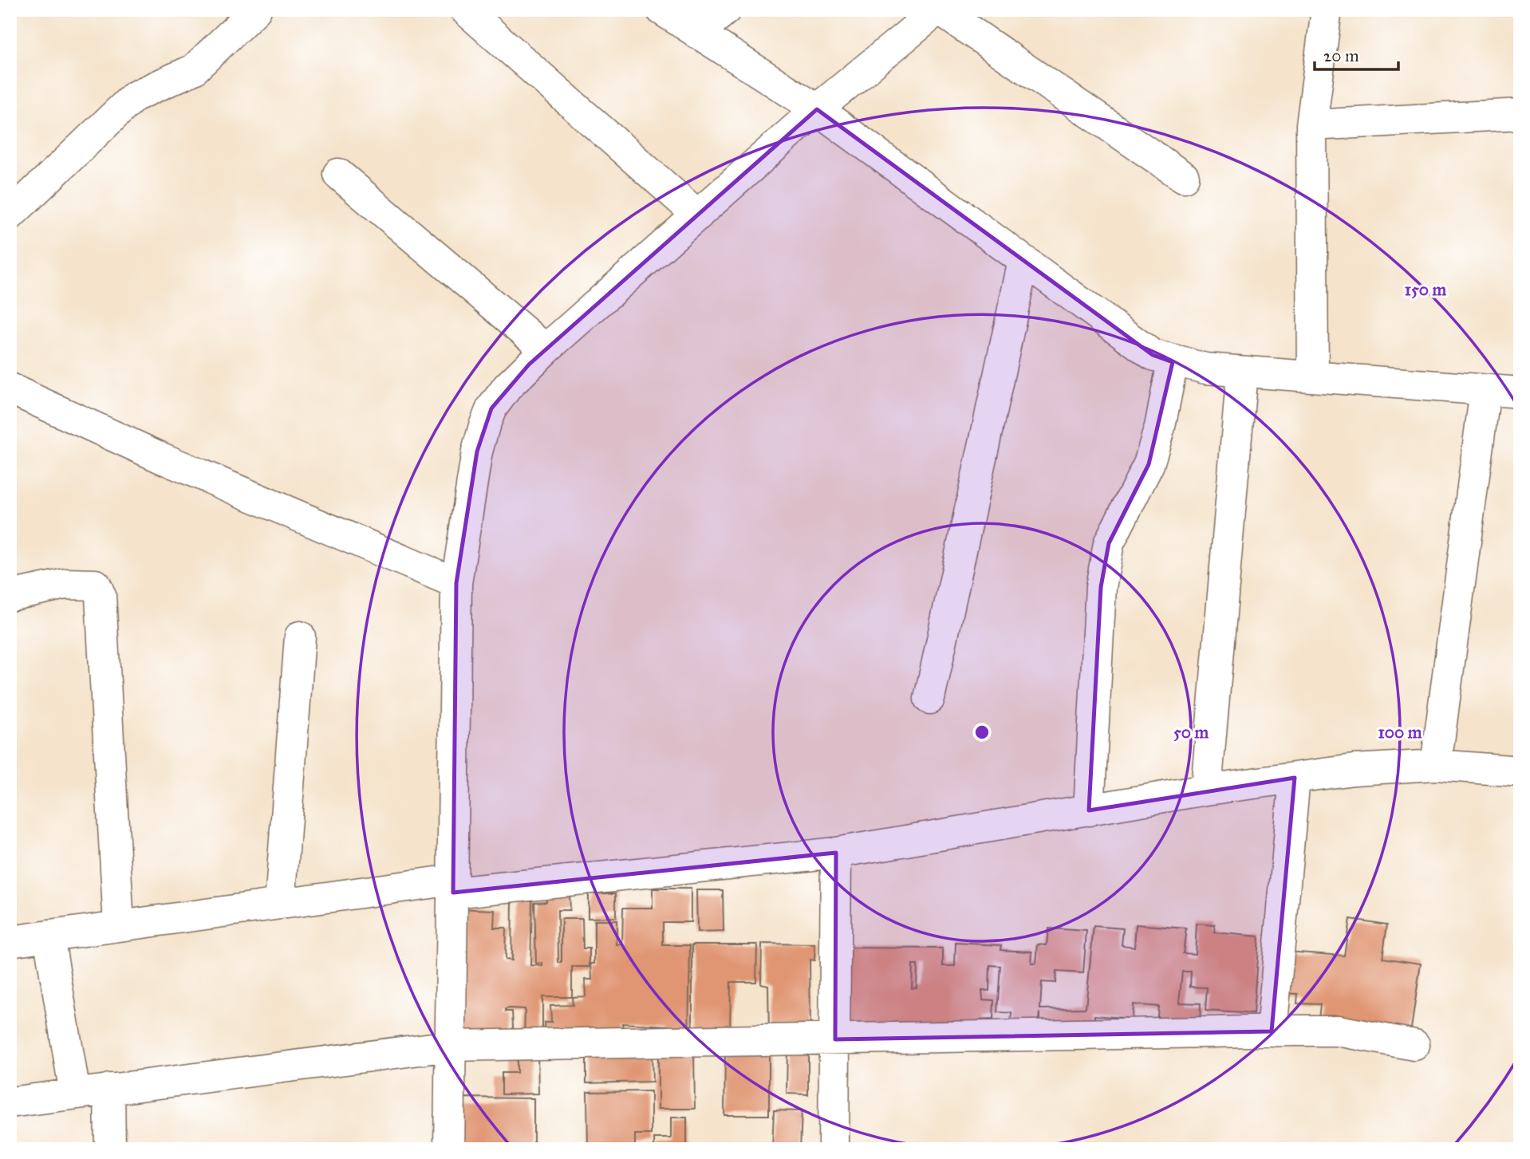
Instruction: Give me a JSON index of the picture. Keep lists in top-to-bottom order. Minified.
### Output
{"scale_bar":"20 m","rings":["150 m","50 m","100 m"]}
